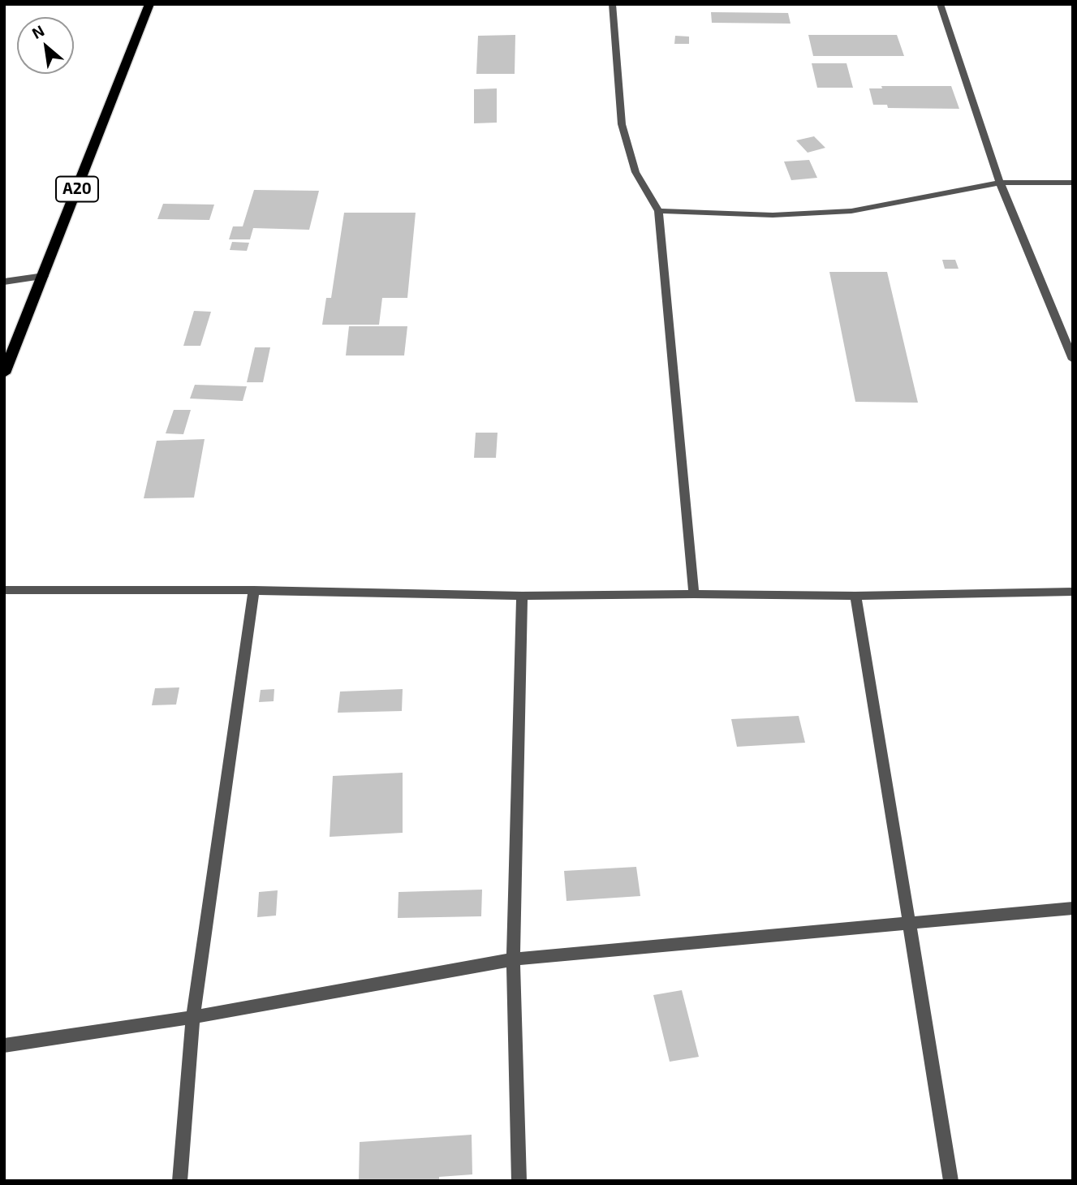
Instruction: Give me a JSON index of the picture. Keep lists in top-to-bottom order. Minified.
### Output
{"streets":{"main road":["A20"]},"north":"top left"}
